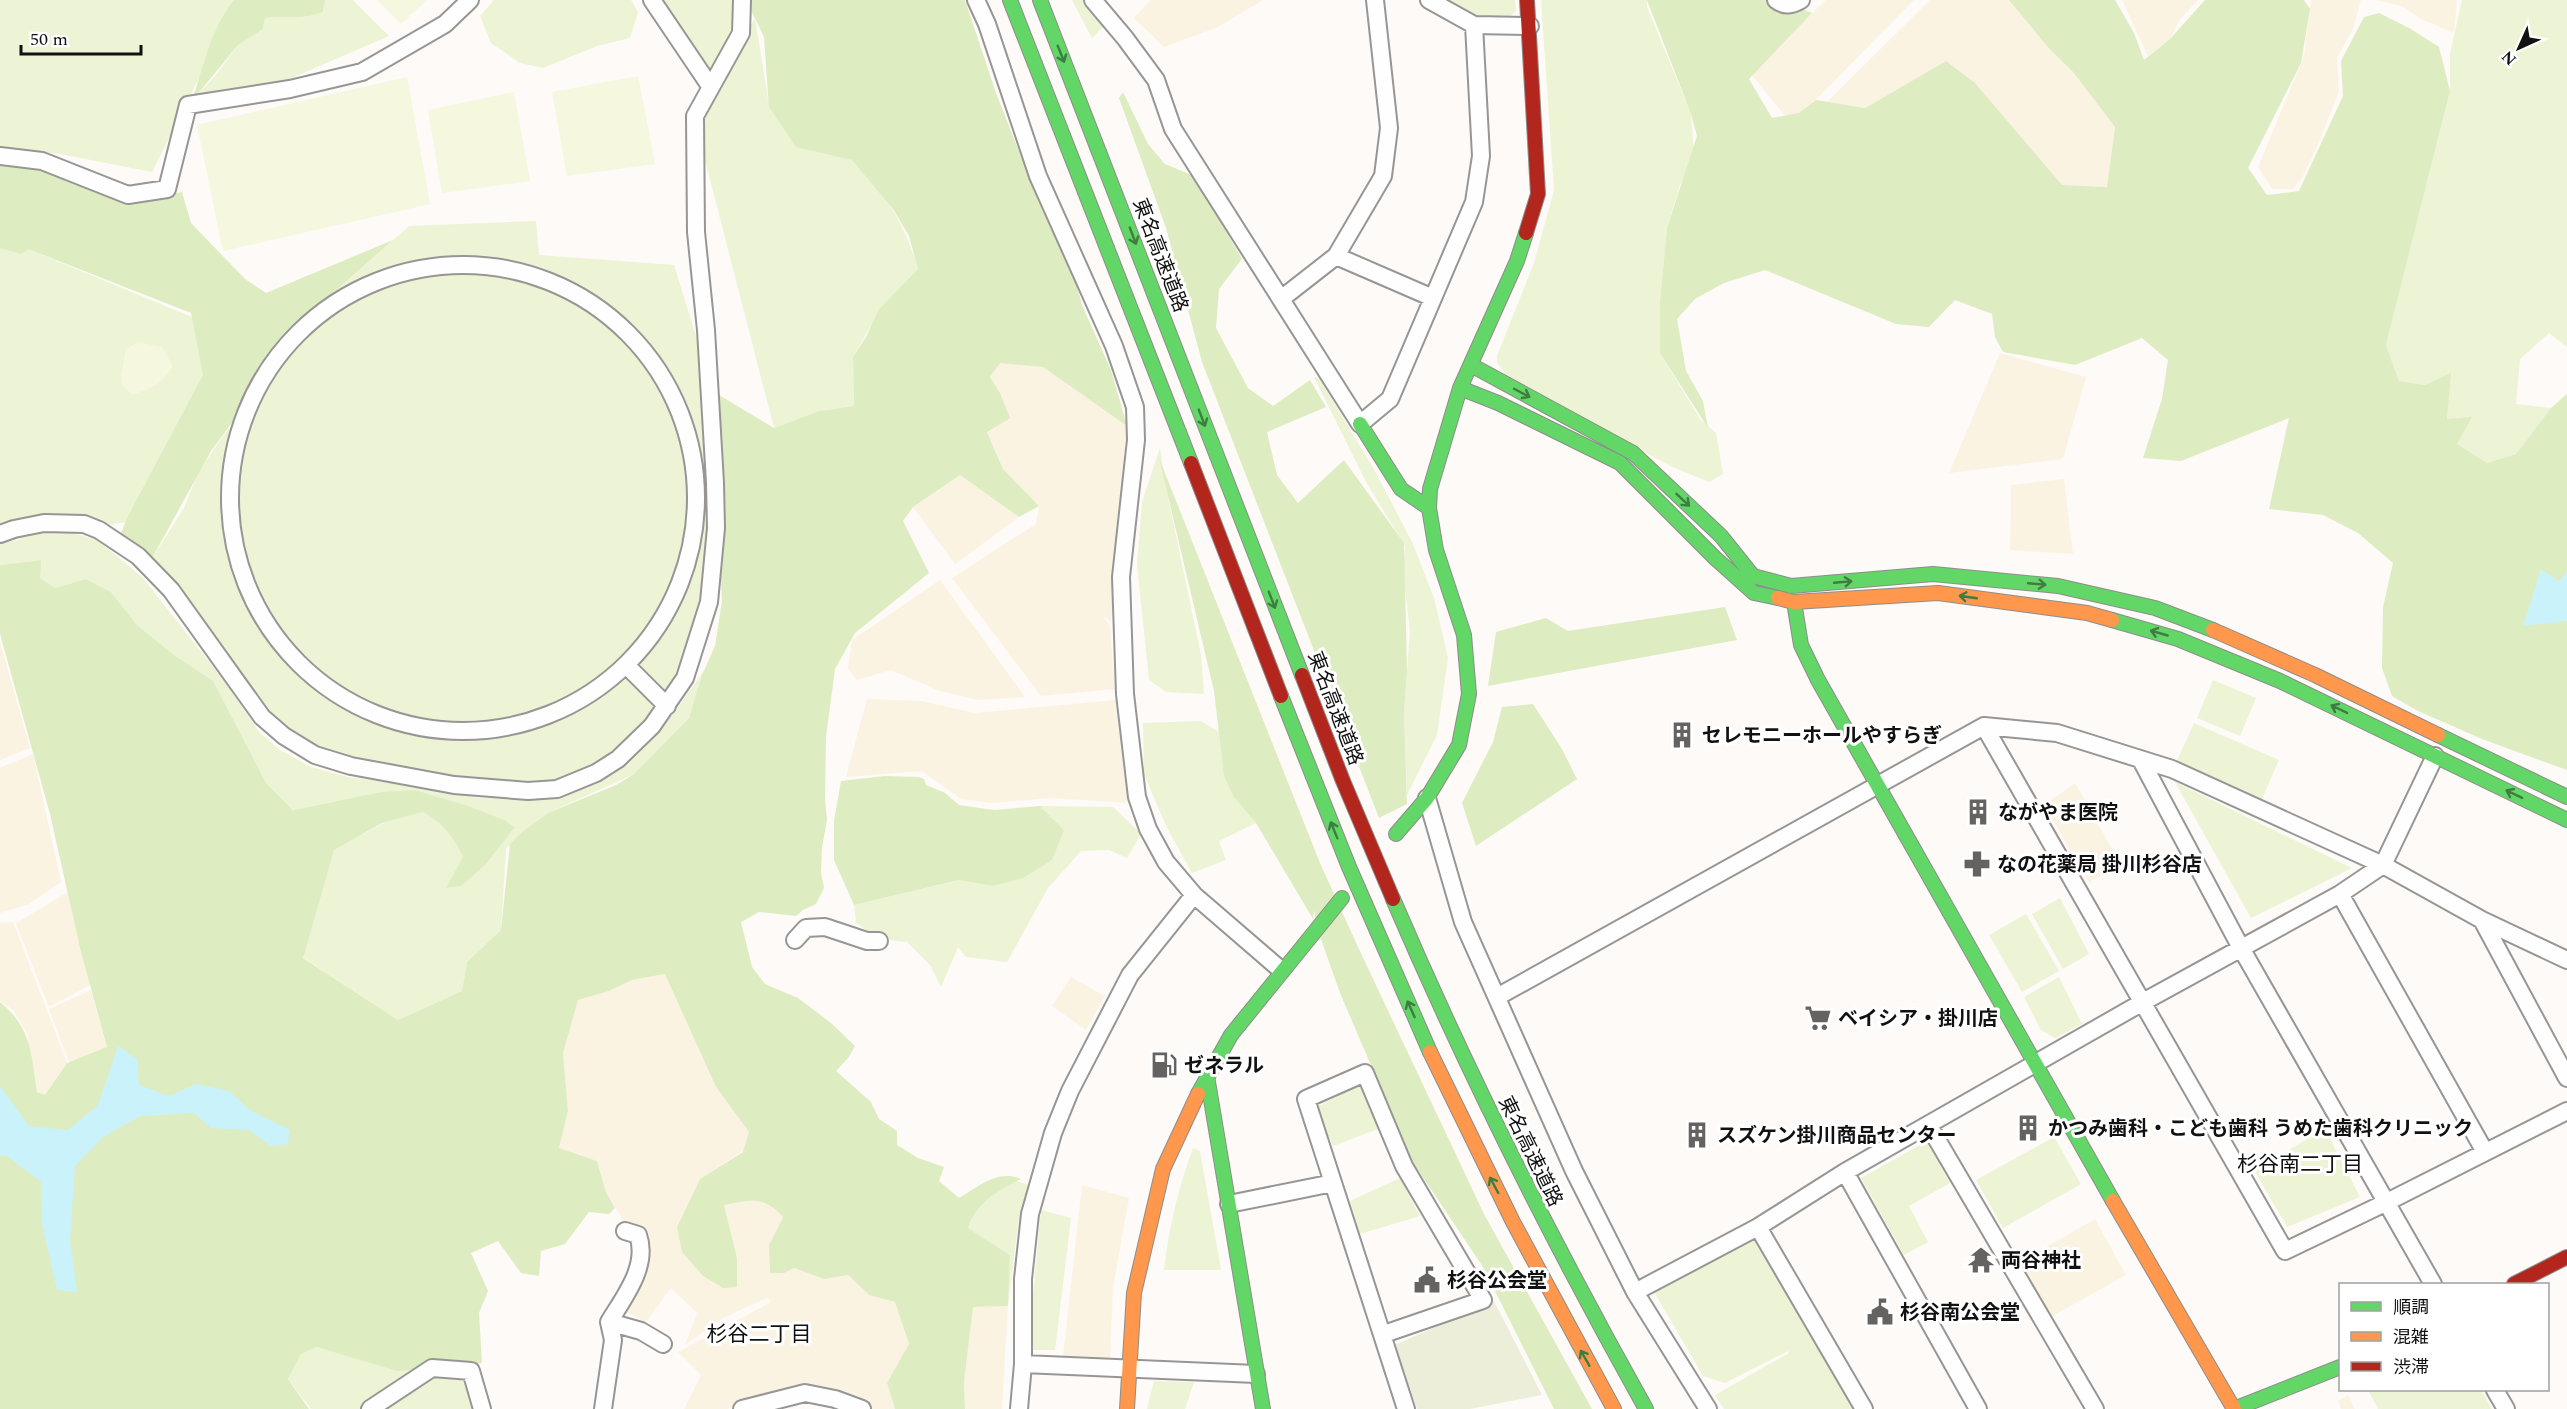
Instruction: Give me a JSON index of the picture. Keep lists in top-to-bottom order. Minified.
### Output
{"streets":{"main road":["東名高速道路"]},"districts":["杉谷南二丁目","杉谷二丁目"],"places":{"building":["セレモニーホールやすらぎ","ながやま医院","かつみ歯科・こども歯科 うめた歯科クリニック","スズケン掛川商品センター"],"pharmacy":["なの花薬局 掛川杉谷店"],"supermarket":["ベイシア・掛川店"],"fuel station":["ゼネラル"],"temple":["両谷神社"],"public building":["杉谷公会堂","杉谷南公会堂"]},"legend":["順調","混雑","渋滞"],"scale_bar":"50 m","north":"bottom left"}
